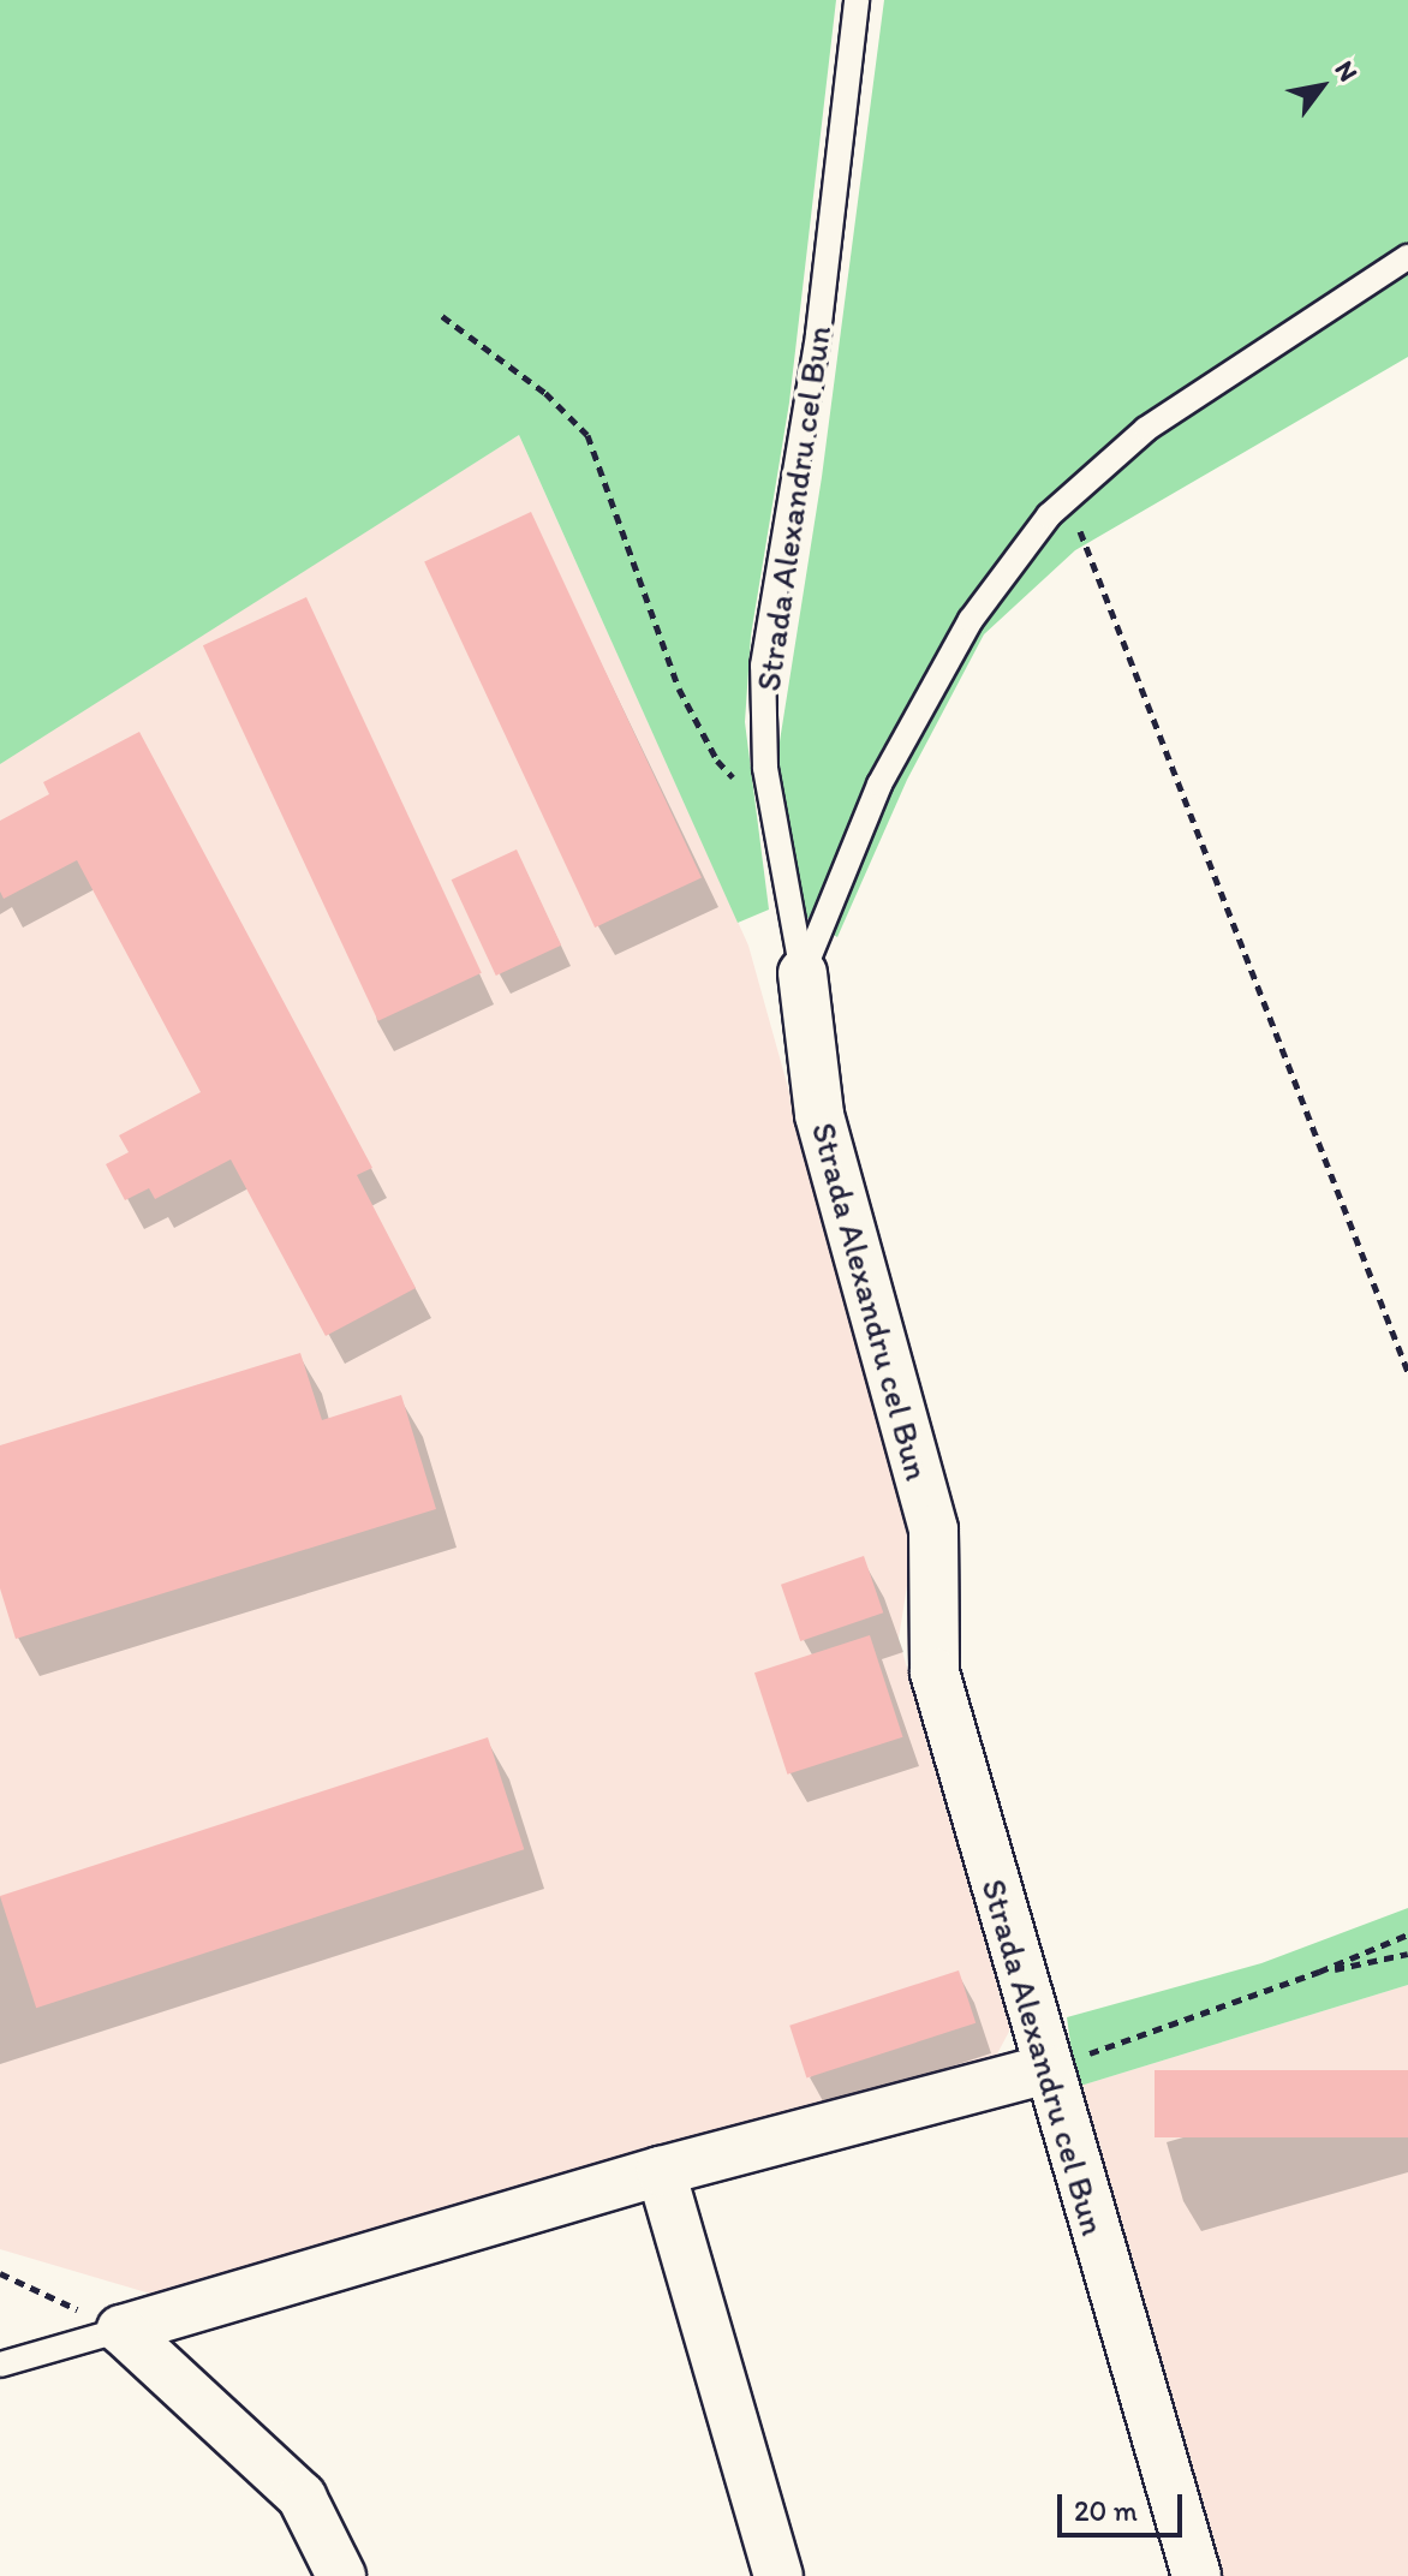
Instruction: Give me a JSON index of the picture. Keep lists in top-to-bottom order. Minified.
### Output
{"streets":{"street":["Strada Alexandru cel Bun"]},"scale_bar":"20 m","north":"top right"}
